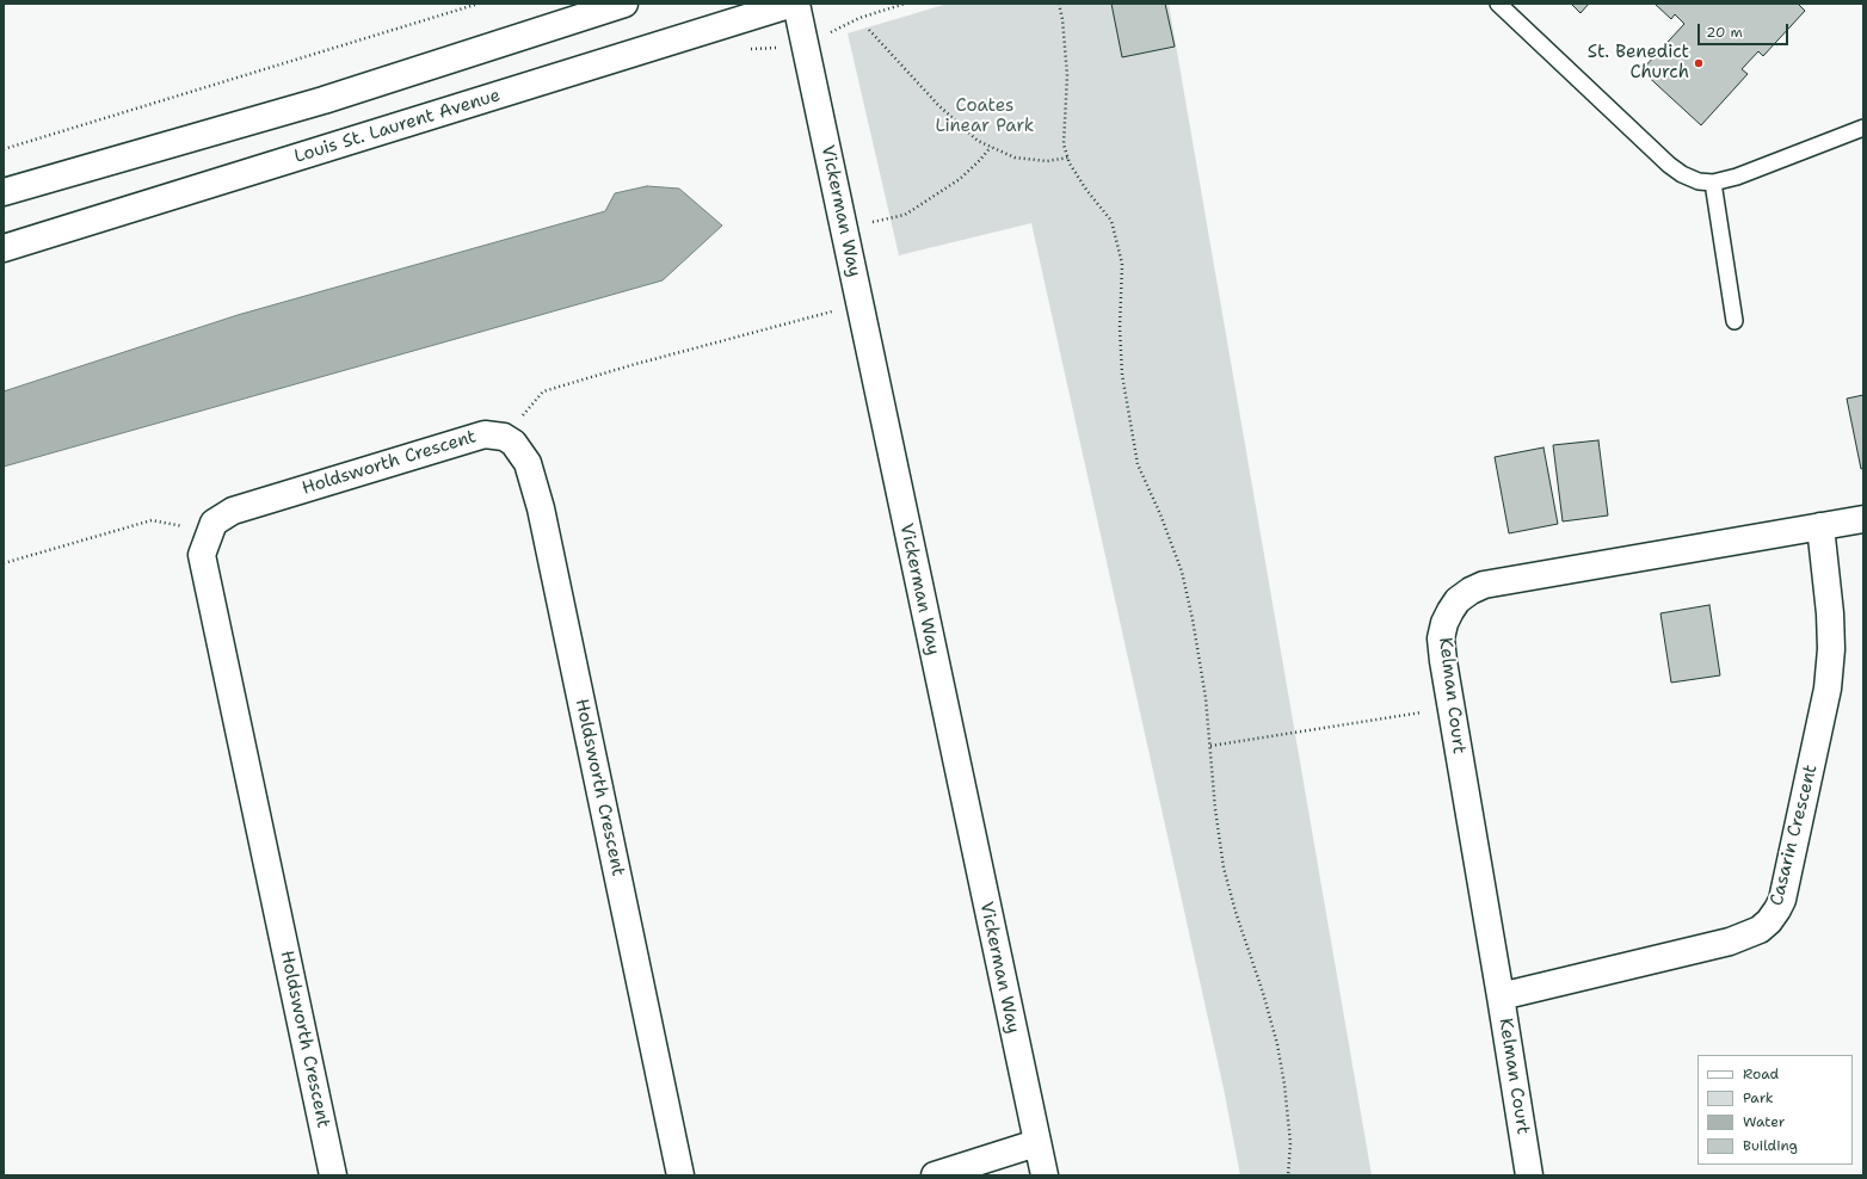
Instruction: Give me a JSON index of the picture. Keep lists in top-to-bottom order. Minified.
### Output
{"streets":{"street":["Louis St. Laurent Avenue","Vickerman Way","Holdsworth Crescent","Kelman Court","Casarin Crescent"]},"crossings":[["Kelman Court","Casarin Crescent"]],"parks":["Coates Linear Park"],"places":["St. Benedict Church"],"legend":["Road","Park","Water","Building"],"scale_bar":"20 m"}
